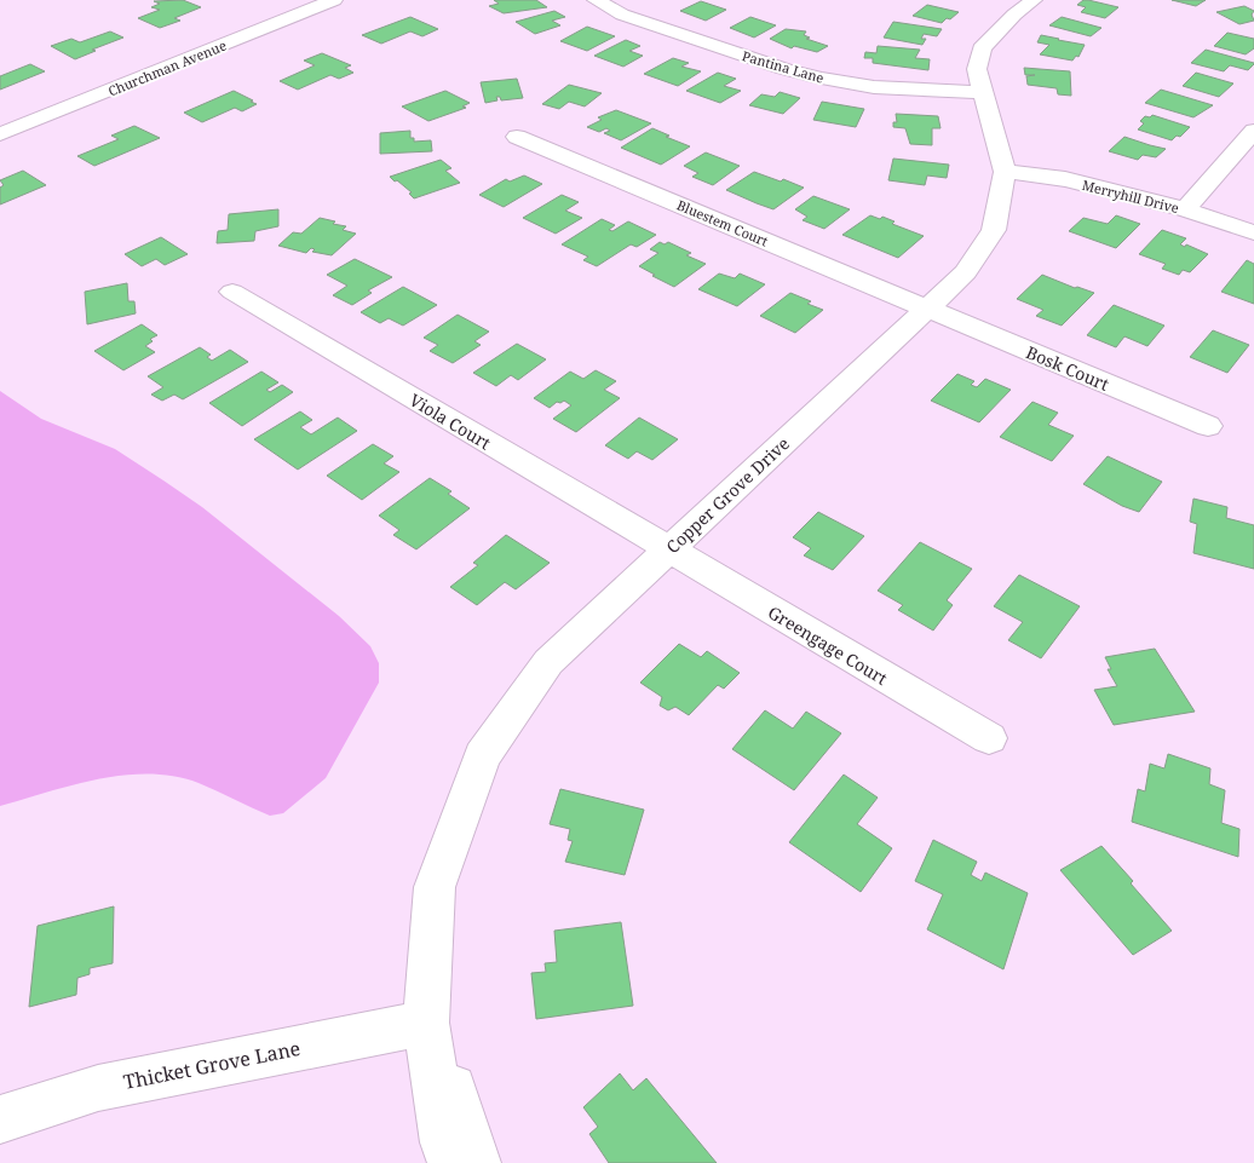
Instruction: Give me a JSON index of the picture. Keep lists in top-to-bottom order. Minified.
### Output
{"streets":{"street":["Pantina Lane","Churchman Avenue","Merryhill Drive","Bluestem Court","Bosk Court","Viola Court","Copper Grove Drive","Greengage Court","Thicket Grove Lane"]},"crossings":[["Pantina Lane","Copper Grove Drive"],["Merryhill Drive","Copper Grove Drive"],["Bluestem Court","Bosk Court"],["Bluestem Court","Copper Grove Drive"],["Bosk Court","Copper Grove Drive"],["Viola Court","Copper Grove Drive"],["Viola Court","Greengage Court"],["Copper Grove Drive","Greengage Court"],["Copper Grove Drive","Thicket Grove Lane"]]}
